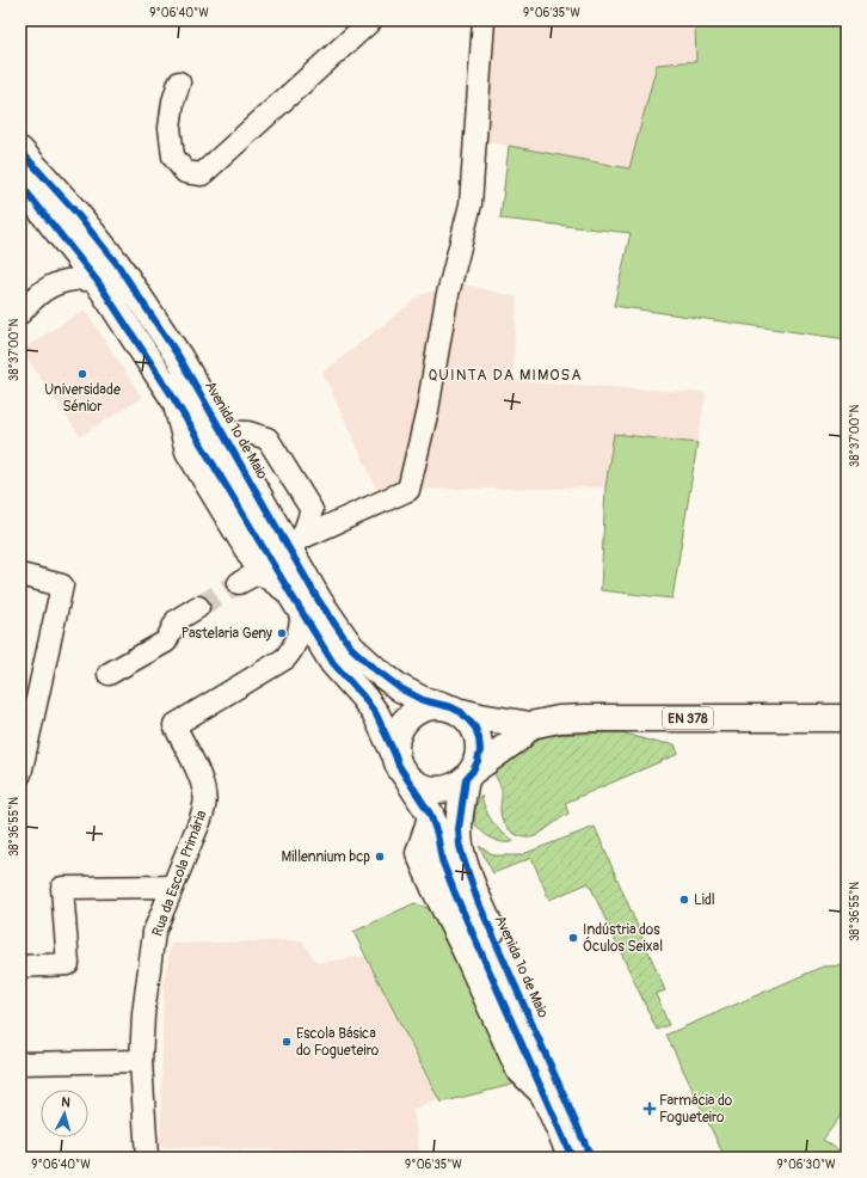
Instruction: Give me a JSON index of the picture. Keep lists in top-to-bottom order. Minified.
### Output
{"streets":{"main road":["Avenida 1º de Maio","EN 378"],"street":["Rua da Escola Primária"]},"crossings":[["Avenida 1º de Maio","EN 378"]],"districts":["QUINTA DA MIMOSA"],"places":{"other":["Universidade Sénior","Pastelaria Geny","Millennium bcp","Lidl","Indústria dos Óculos Seixal","Escola Básica do Fogueteiro"],"health":["Farmácia do Fogueteiro"]},"north":"top","coordinates":["9°06'40\"W","9°06'35\"W","38°37'00\"N","38°36'55\"N","9°06'30\"W"]}
